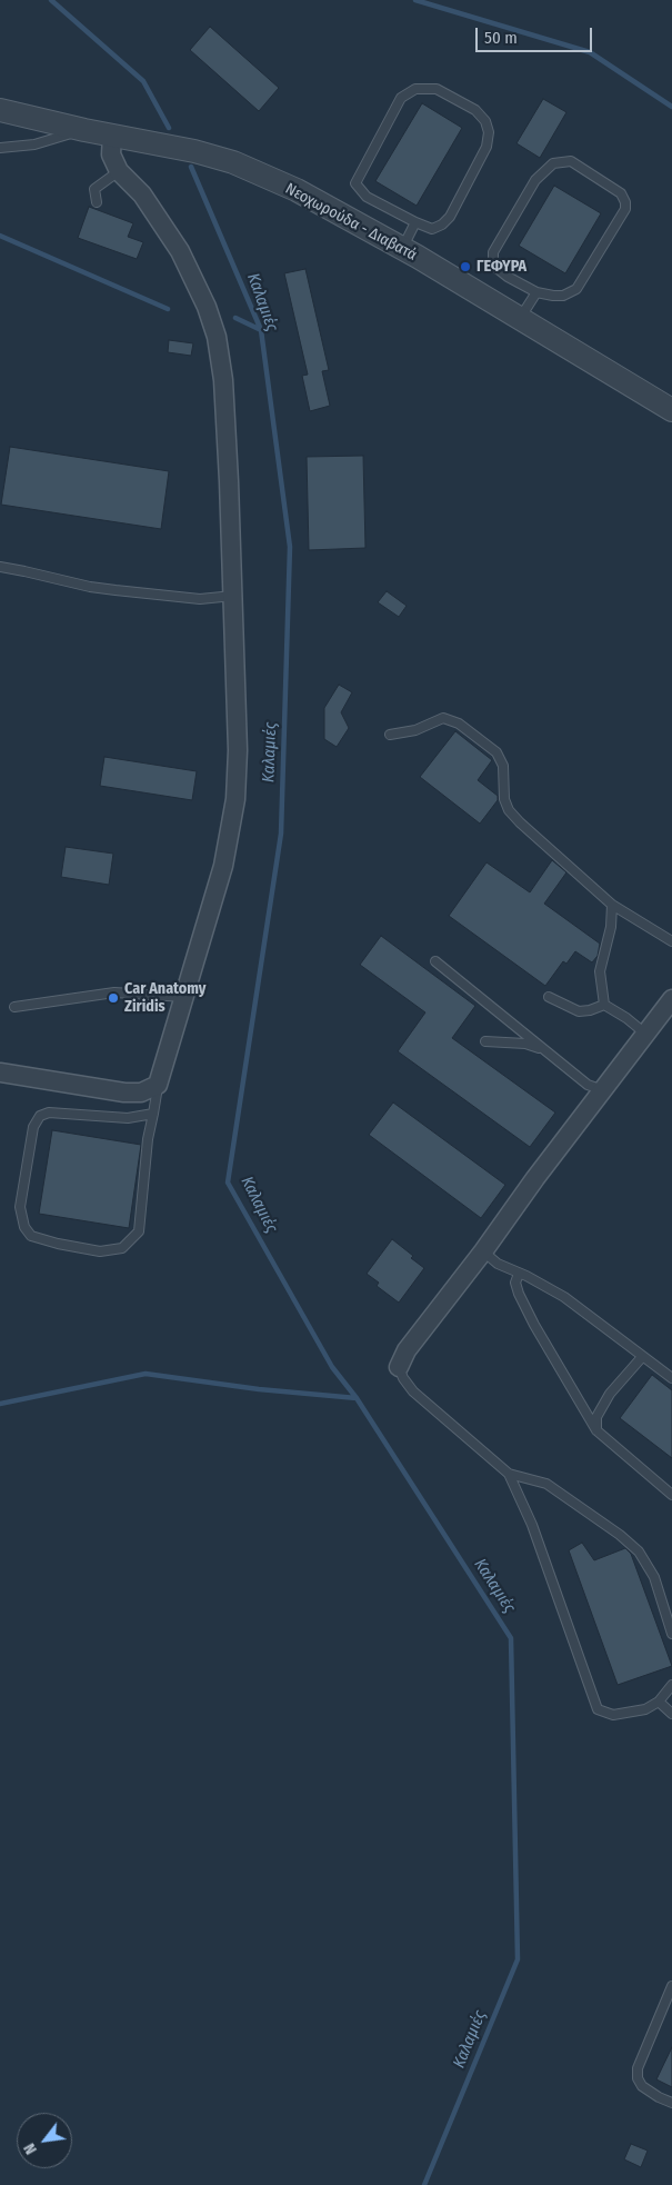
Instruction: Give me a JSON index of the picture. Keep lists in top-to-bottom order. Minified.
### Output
{"streets":{"street":["Νεοχωρούδα - Διαβατά"]},"water":["Καλαμιές"],"places":["ΓΕΦΥΡΑ","Car Anatomy Ziridis"],"scale_bar":"50 m","north":"bottom left"}
